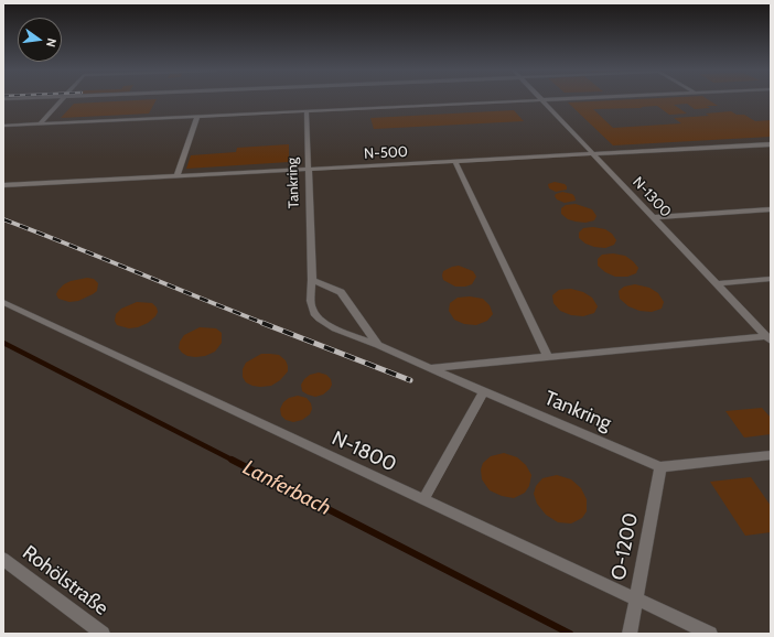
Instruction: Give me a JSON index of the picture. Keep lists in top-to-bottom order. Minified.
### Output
{"streets":{"lane":["N-500","Tankring","N-1300","N-1800","O-1200","Rohölstraße"]},"crossings":[["N-500","Tankring"],["N-500","N-1300"],["Tankring","O-1200"],["N-1800","O-1200"]],"water":["Lanferbach"],"north":"right"}
